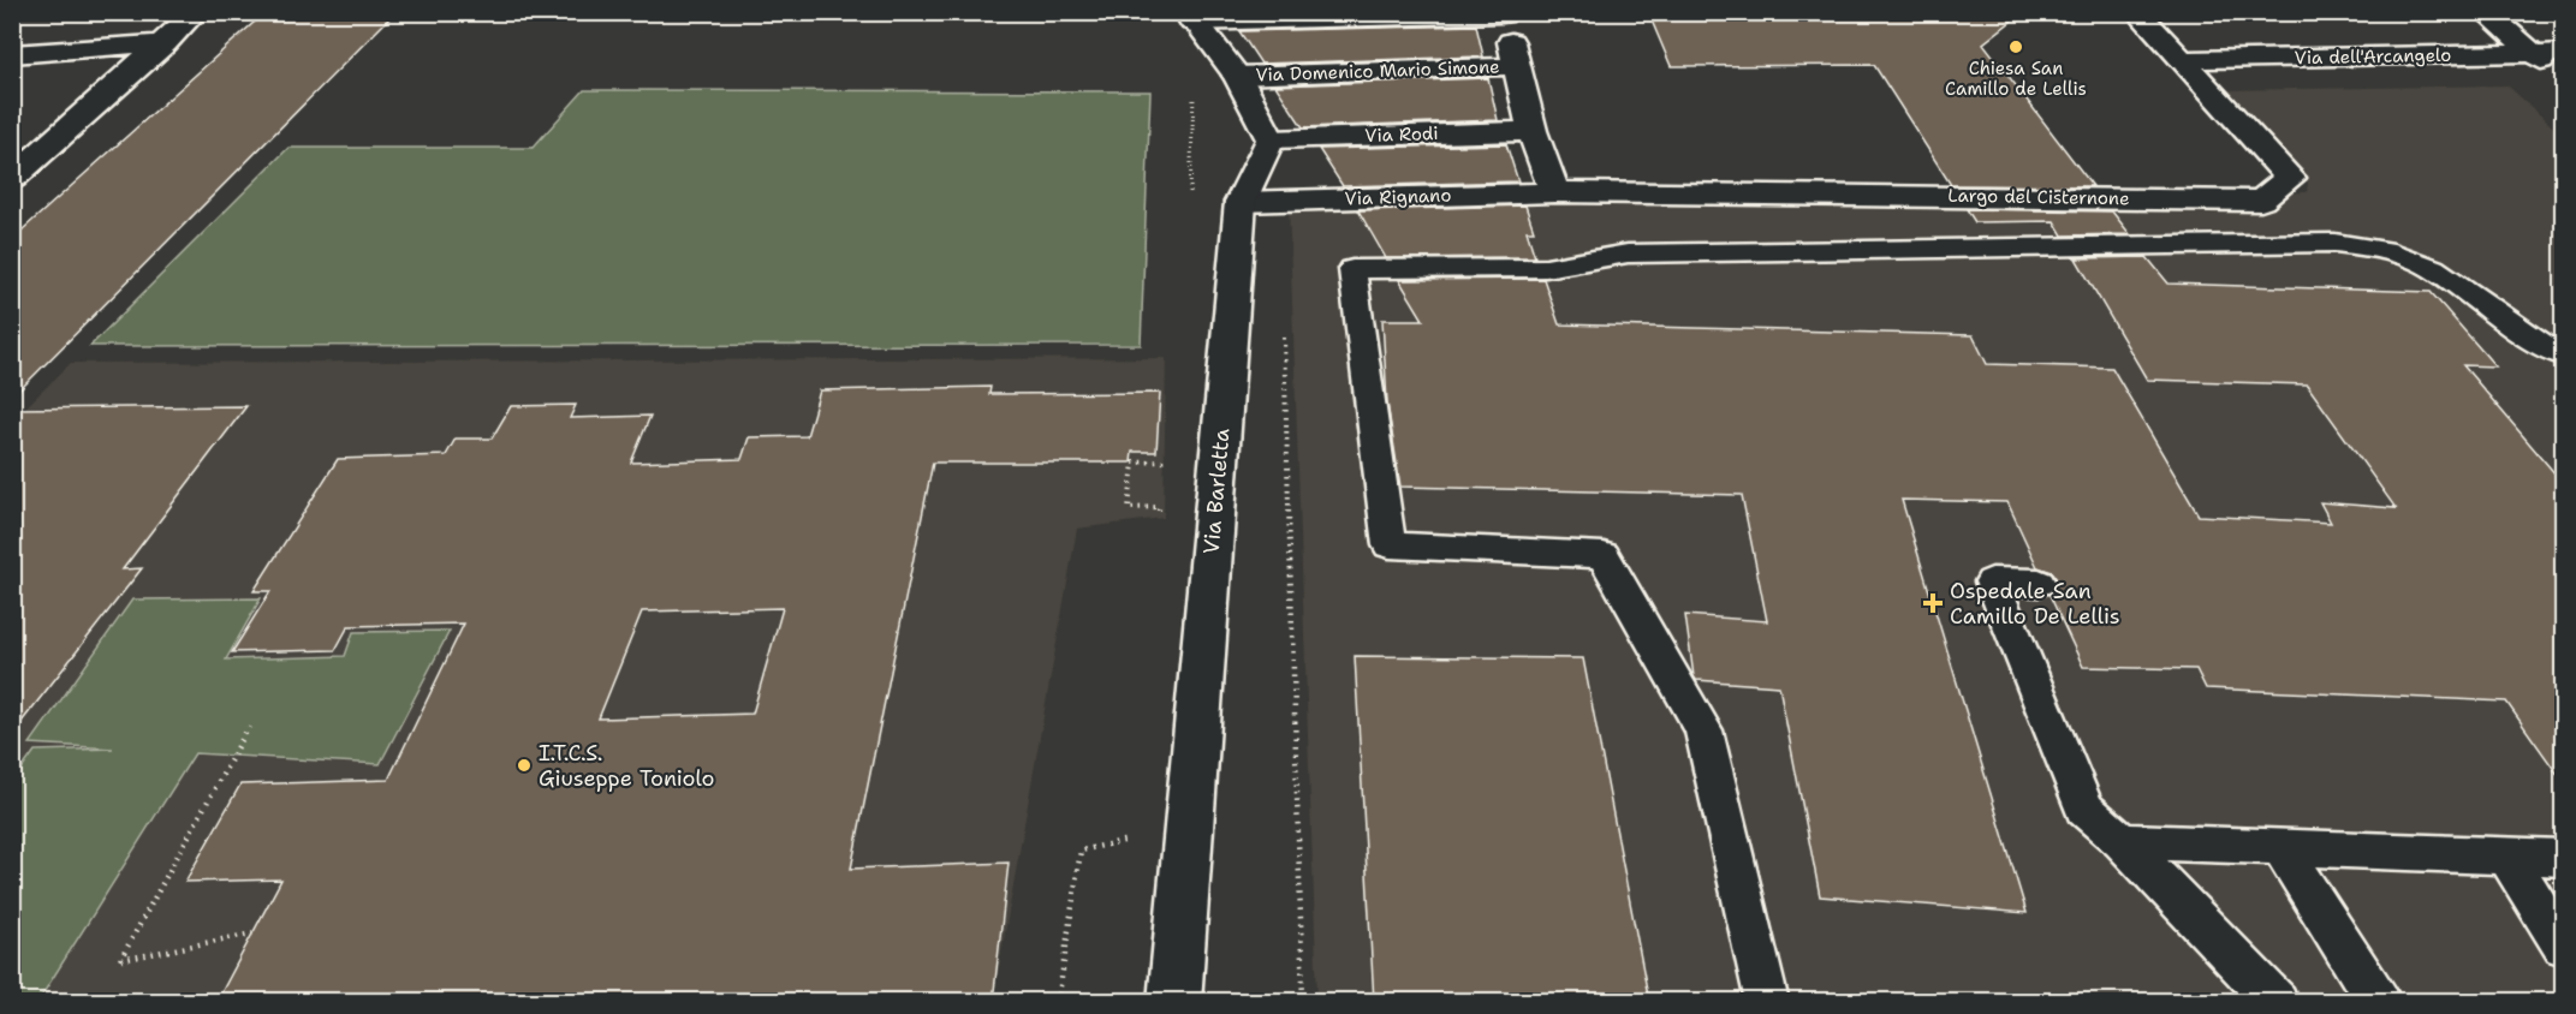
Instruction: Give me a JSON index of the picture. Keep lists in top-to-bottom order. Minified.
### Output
{"streets":{"street":["Via dell'Arcangelo","Via Domenico Mario Simone","Via Rodi","Via Rignano","Largo del Cisternone","Via Barletta"]},"crossings":[["Via dell'Arcangelo","Largo del Cisternone"],["Via Rodi","Via Barletta"],["Via Rignano","Largo del Cisternone"],["Via Rignano","Via Barletta"]],"places":{"other":["Chiesa San Camillo de Lellis","I.T.C.S. Giuseppe Toniolo"],"health":["Ospedale San Camillo De Lellis"]}}
